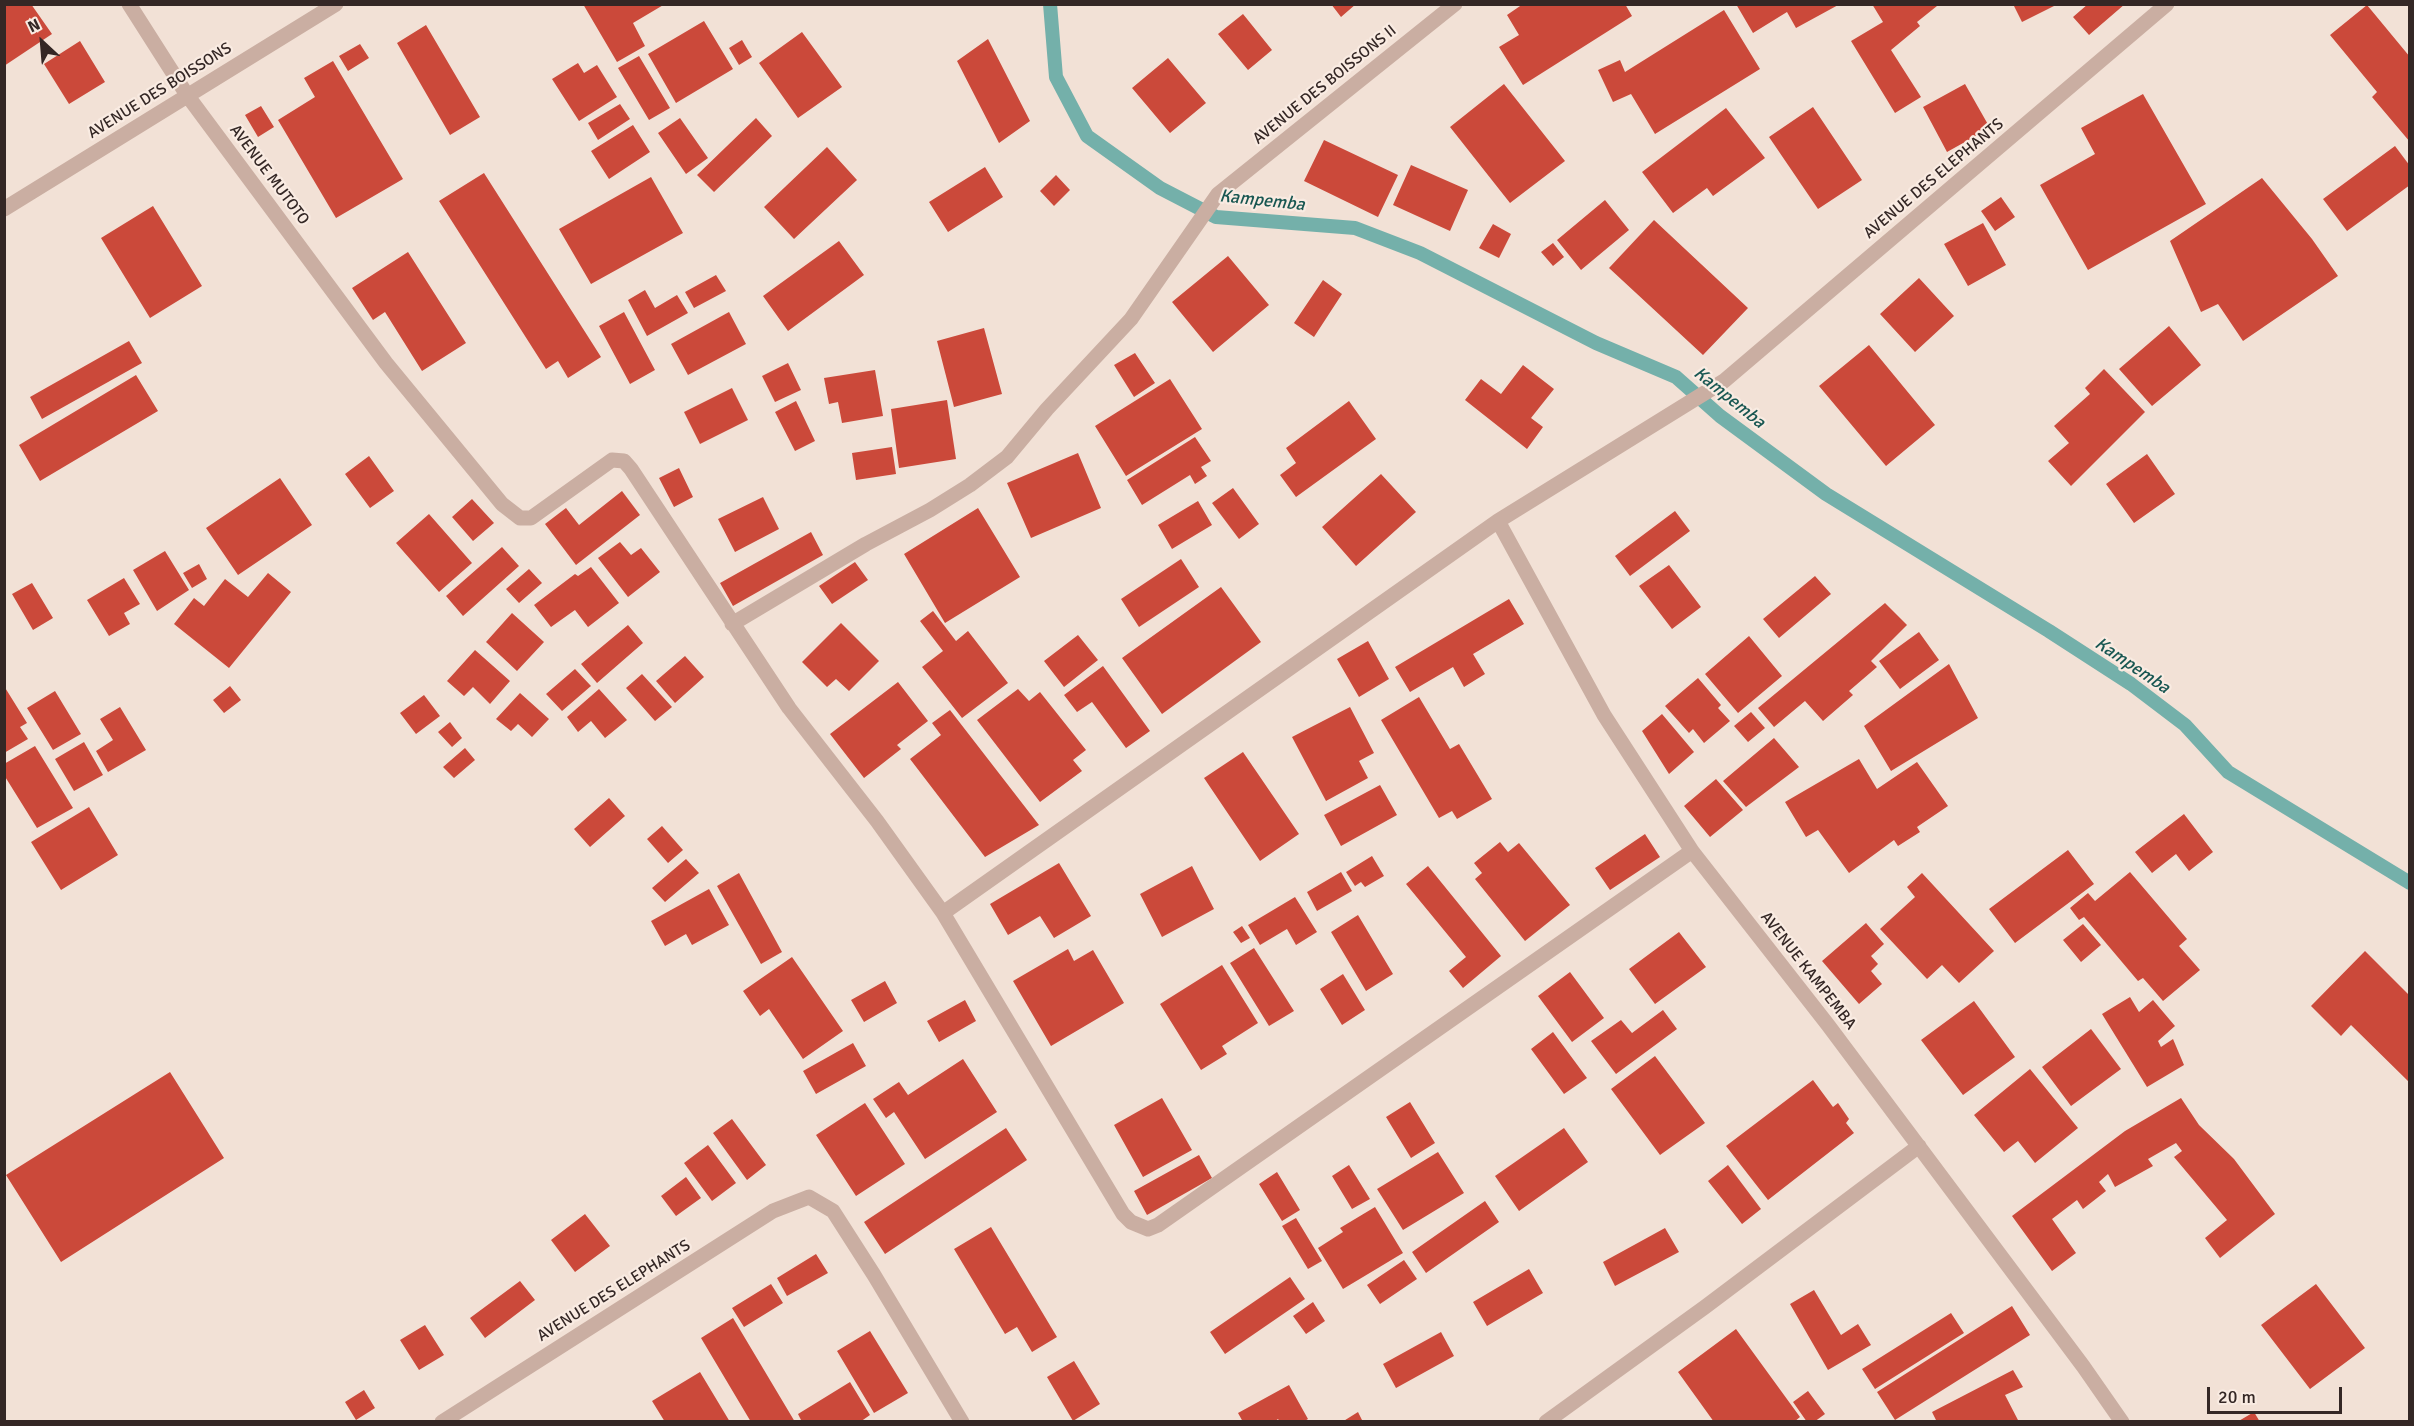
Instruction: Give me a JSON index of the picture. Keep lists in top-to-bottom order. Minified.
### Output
{"streets":{"street":["AVENUE DES BOISSONS II","AVENUE DES BOISSONS","AVENUE MUTOTO","AVENUE DES ELEPHANTS","AVENUE KAMPEMBA"]},"crossings":[["AVENUE DES BOISSONS II","AVENUE MUTOTO"],["AVENUE DES BOISSONS","AVENUE MUTOTO"],["AVENUE DES ELEPHANTS","AVENUE KAMPEMBA"]],"water":["Kampemba"],"scale_bar":"20 m","north":"top left"}
